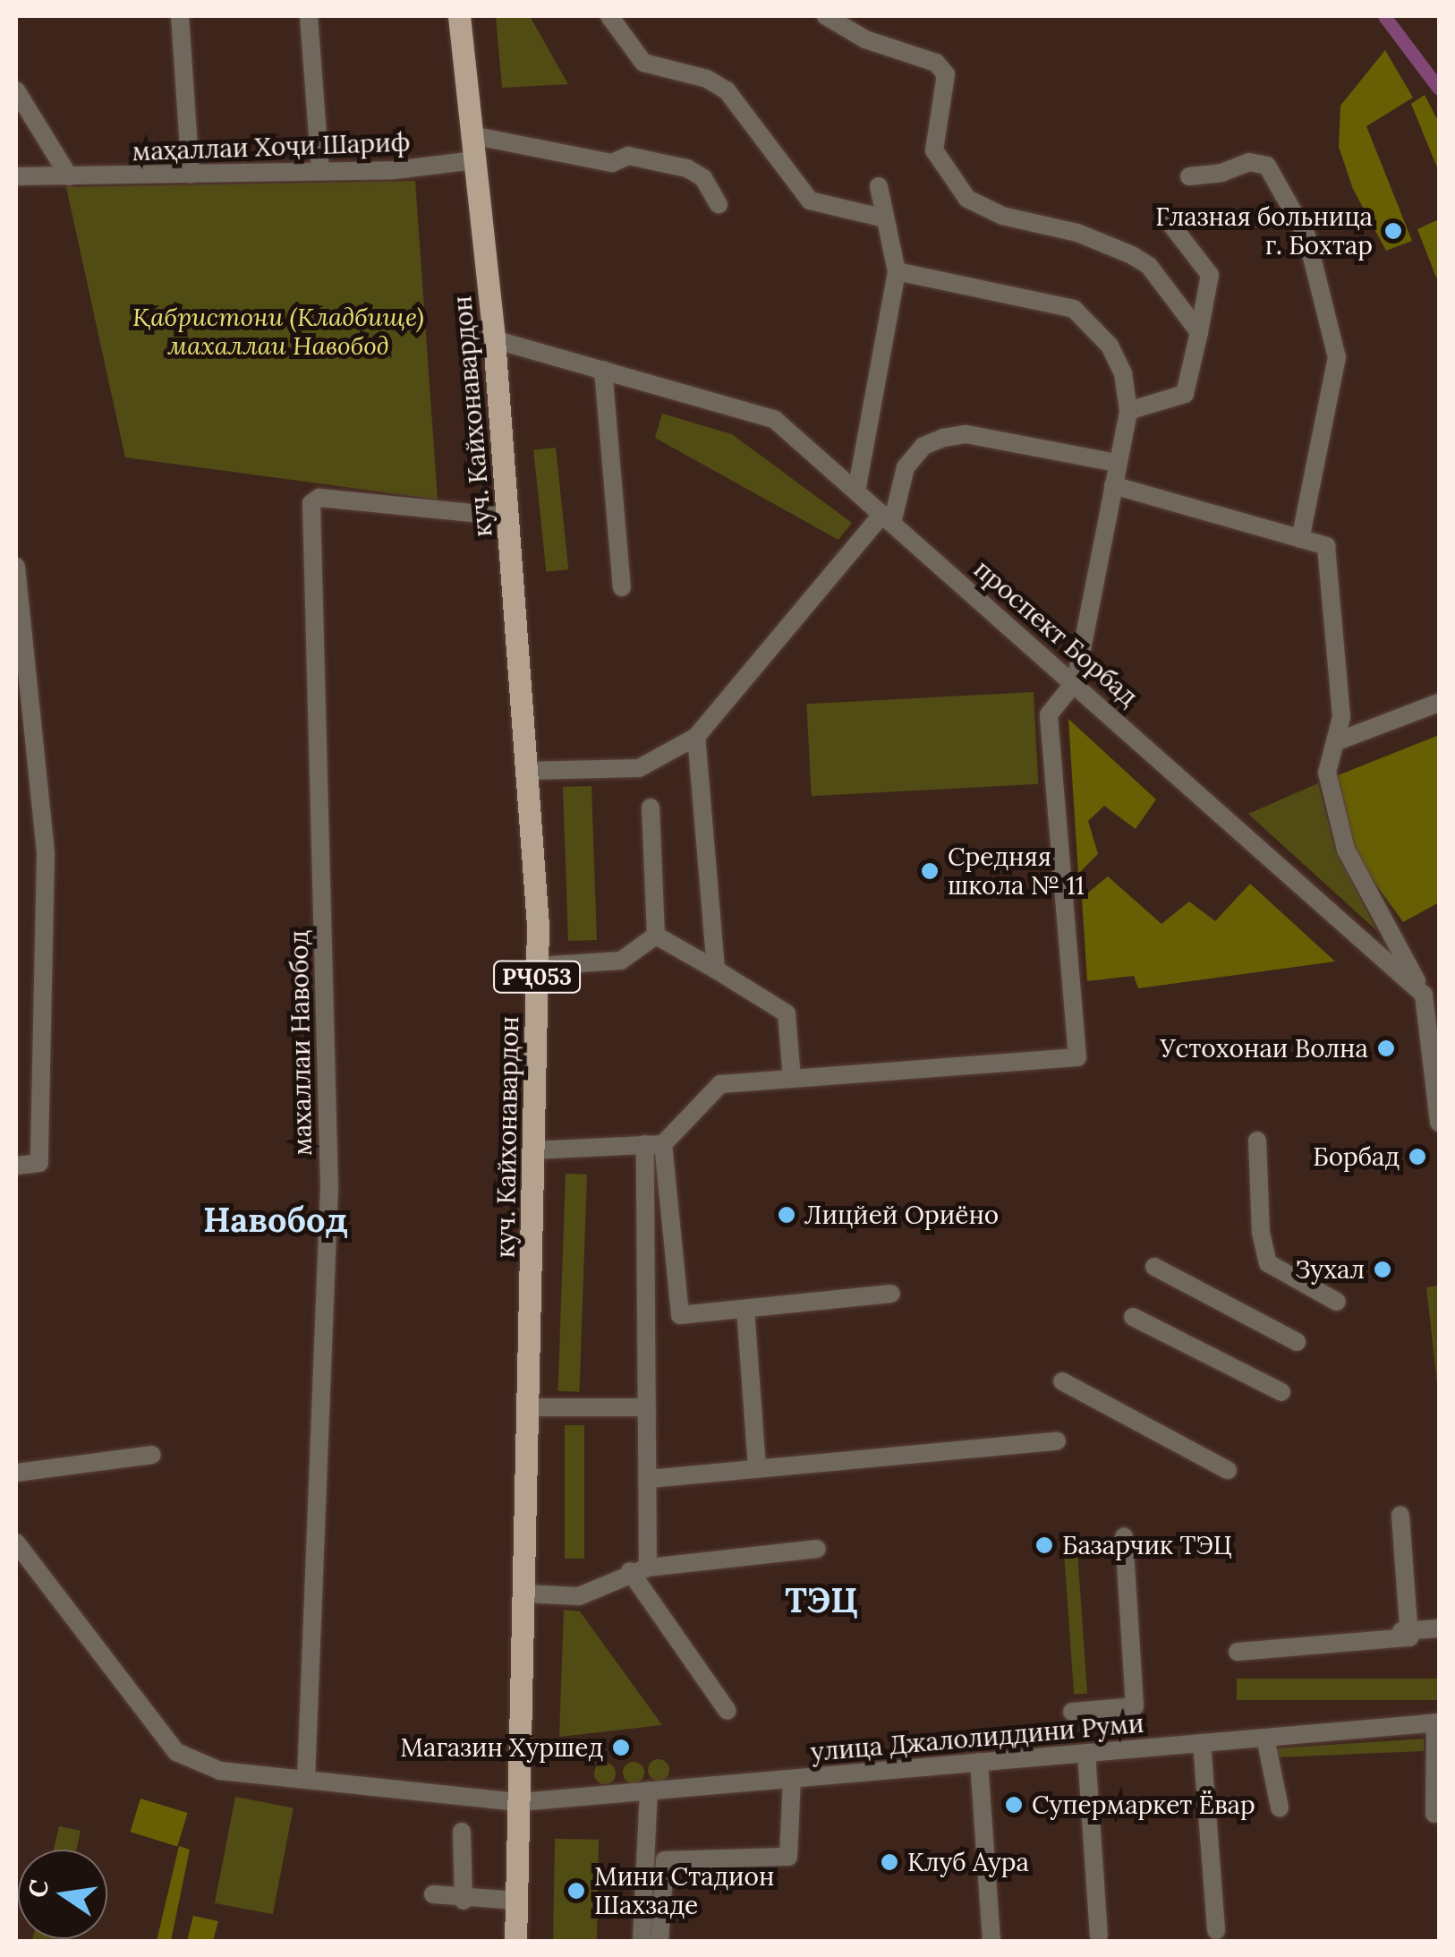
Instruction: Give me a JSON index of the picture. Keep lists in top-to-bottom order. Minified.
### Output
{"streets":{"main road":["куч. Кайхонавардон","РҶ053"],"street":["маҳаллаи Хоҷи Шариф","проспект Борбад","махаллаи Навобод","улица Джалолиддини Руми"]},"crossings":[["маҳаллаи Хоҷи Шариф","куч. Кайхонавардон"],["куч. Кайхонавардон","проспект Борбад"],["куч. Кайхонавардон","махаллаи Навобод"],["куч. Кайхонавардон","улица Джалолиддини Руми"],["махаллаи Навобод","улица Джалолиддини Руми"]],"districts":["Навобод","ТЭЦ"],"parks":["Қабристони (Кладбище) махаллаи Навобод"],"places":["Глазная больница г. Бохтар","Средняя школа № 11","Устохонаи Волна","Борбад","Лицйей Ориёно","Зухал","Базарчик ТЭЦ","Магазин Хуршед","Супермаркет Ёвар","Клуб Аура","Мини Стадион Шахзаде"],"north":"left"}
